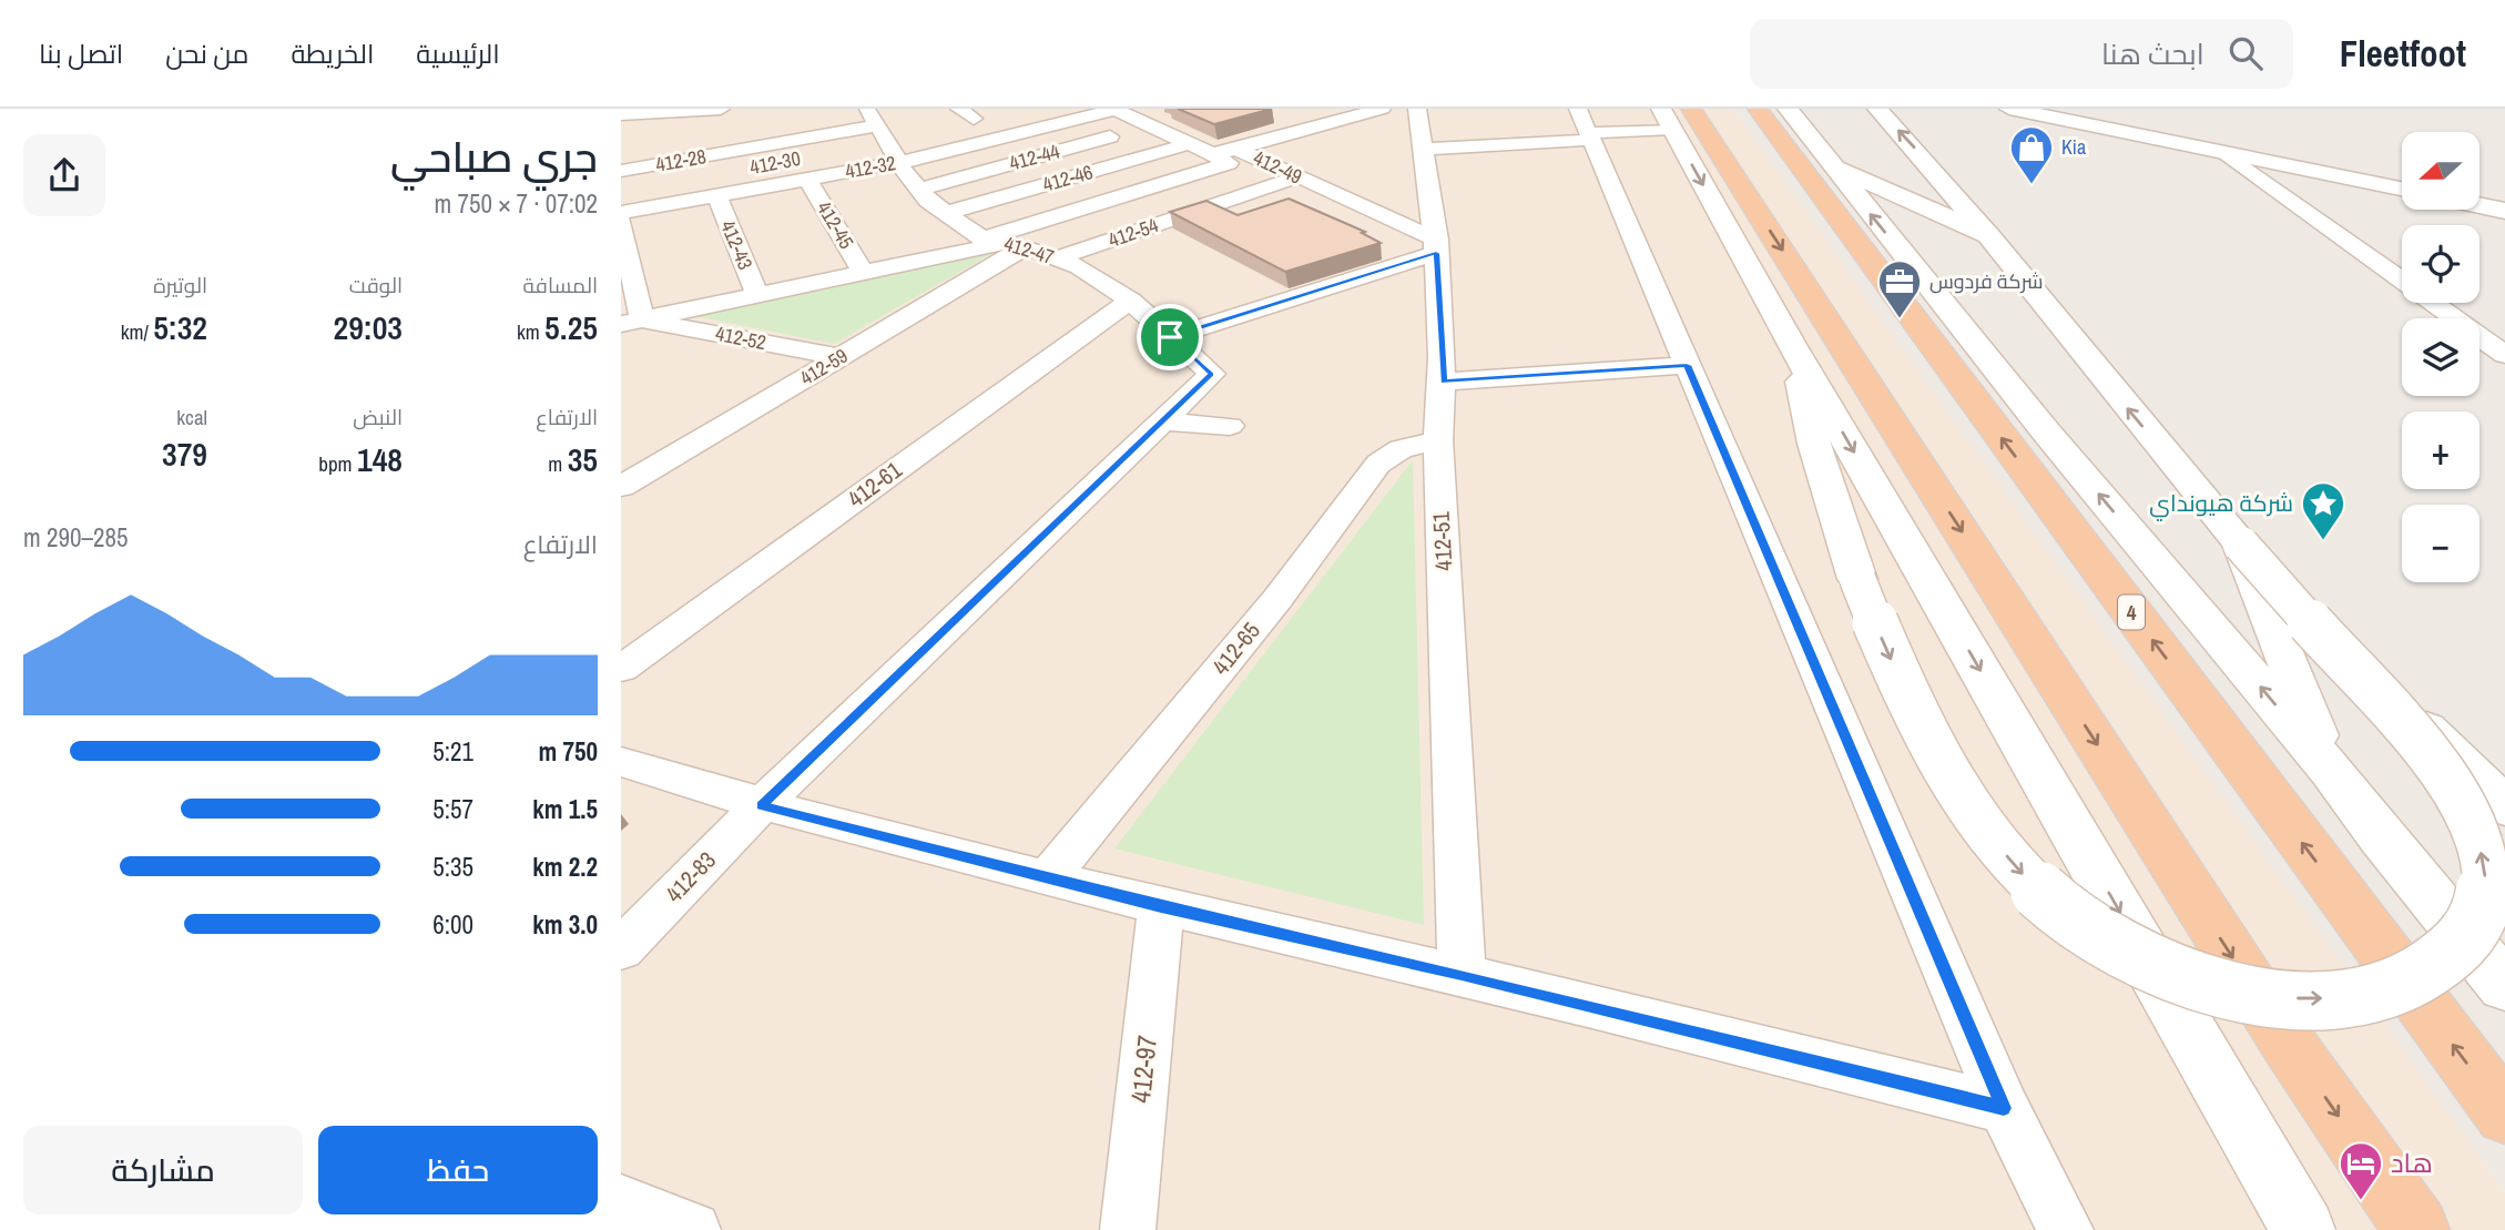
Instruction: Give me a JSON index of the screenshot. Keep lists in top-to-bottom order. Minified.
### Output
{"streets":{"highway":["4"],"street":["412-44","412-28","412-30","412-32","412-49","412-46","412-45","412-54","412-43","412-47","412-52","412-59","412-61","412-51","412-65","412-83","412-97"]},"crossings":[["412-44","412-49"],["412-44","412-47"],["412-28","412-30"],["412-28","412-47"],["412-30","412-32"],["412-30","412-47"],["412-32","412-49"],["412-32","412-45"],["412-32","412-43"],["412-32","412-47"],["412-49","412-46"],["412-49","412-54"],["412-49","412-51"],["412-46","412-47"],["412-54","412-47"],["412-47","412-59"],["412-47","412-61"],["412-47","412-83"],["412-52","412-59"],["412-51","412-65"]],"places":{"shop":["Kia"],"office":["شركة فردوس"],"place":["شركة هيونداي"],"hotel":["هاد"]},"north":"left","page":{"header":"Fleetfoot","search":"ابحث هنا","nav":["الرئيسية","الخريطة","من نحن","اتصل بنا"],"heading":["جري صباحي","07:02 · 7 × 750 m"],"map_buttons":["+","−"],"stats":[["المسافة","5.25 km"],["الوقت","29:03"],["الوتيرة","5:32 /km"],["الارتفاع","35 m"],["النبض","148 bpm"],["kcal","379"]],"chart":["الارتفاع","285–290 m"],"list":[{"name":"750 m","note":"5:21"},{"name":"1.5 km","note":"5:57"},{"name":"2.2 km","note":"5:35"},{"name":"3.0 km","note":"6:00"}],"buttons":["حفظ","مشاركة"]}}
